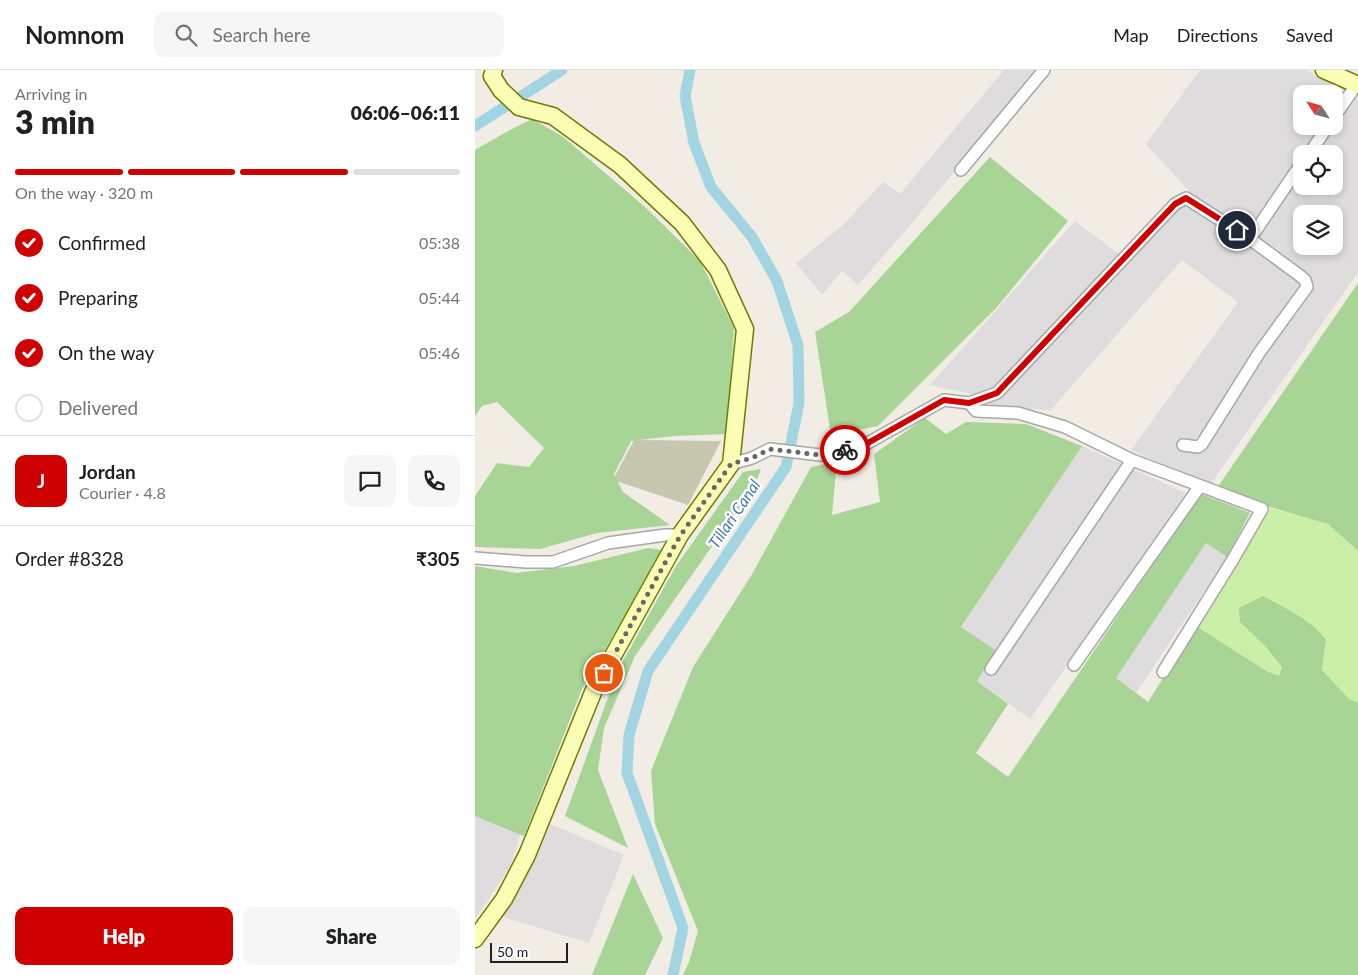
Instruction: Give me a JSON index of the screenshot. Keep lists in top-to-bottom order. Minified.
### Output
{"water":["Tillari Canal"],"scale_bar":"50 m","north":"top left","page":{"header":"Nomnom","search":"Search here","nav":["Map","Directions","Saved"],"heading":["3 min","Arriving in","06:06–06:11"],"panel":["Jordan","Courier · 4.8","Order #8328","₹305"],"bar":"On the way · 320 m","list":[["Confirmed","05:38"],["Preparing","05:44"],["On the way","05:46"],"Delivered"],"round":"J","buttons":["Help","Share"],"scale":"50 m"}}
